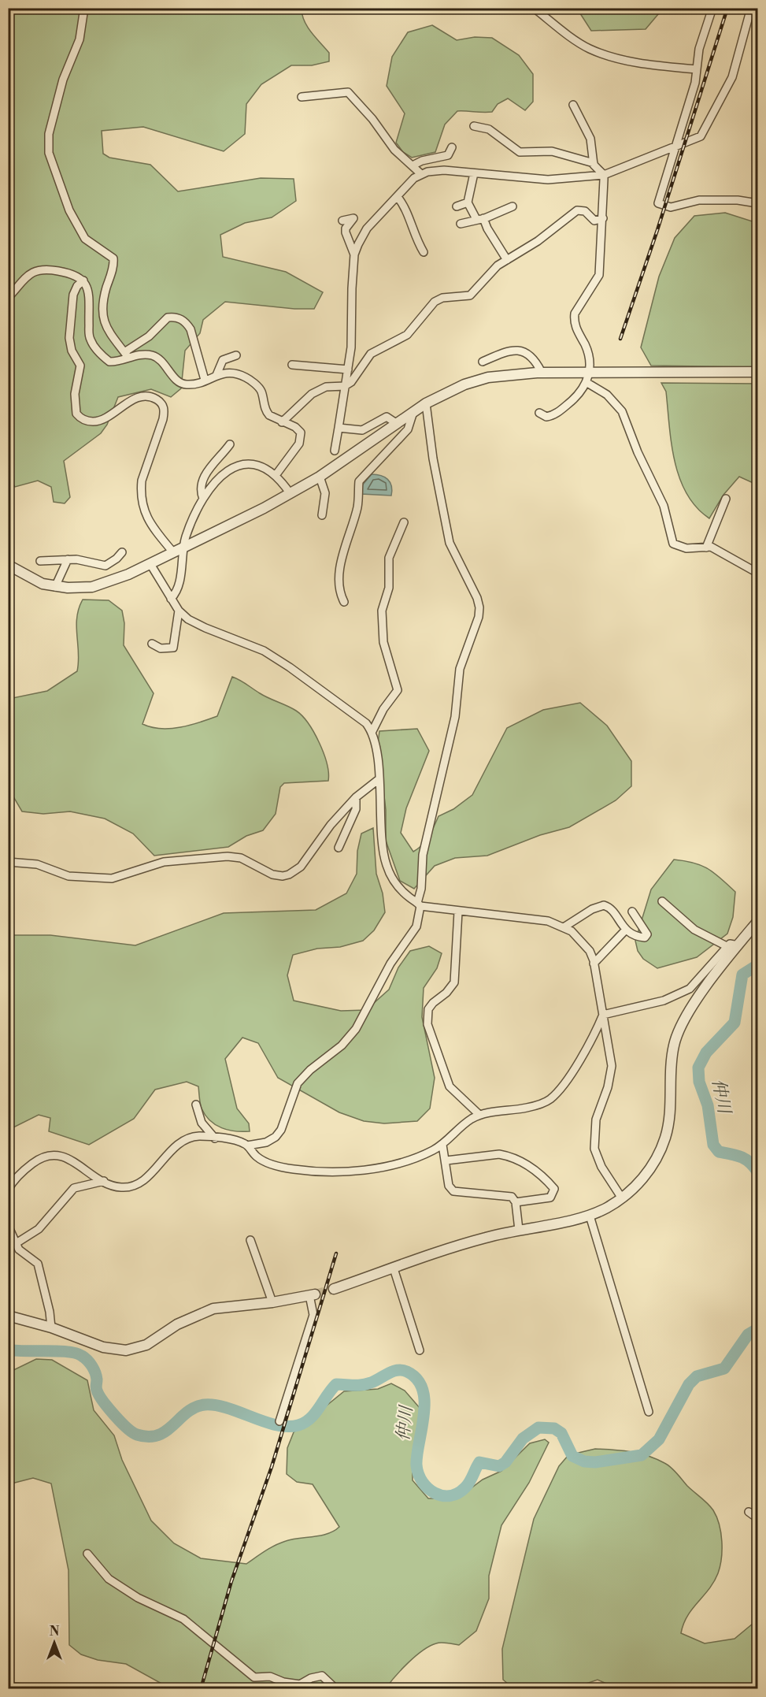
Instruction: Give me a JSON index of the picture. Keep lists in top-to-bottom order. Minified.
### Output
{"water":["仲川"],"north":"top"}
